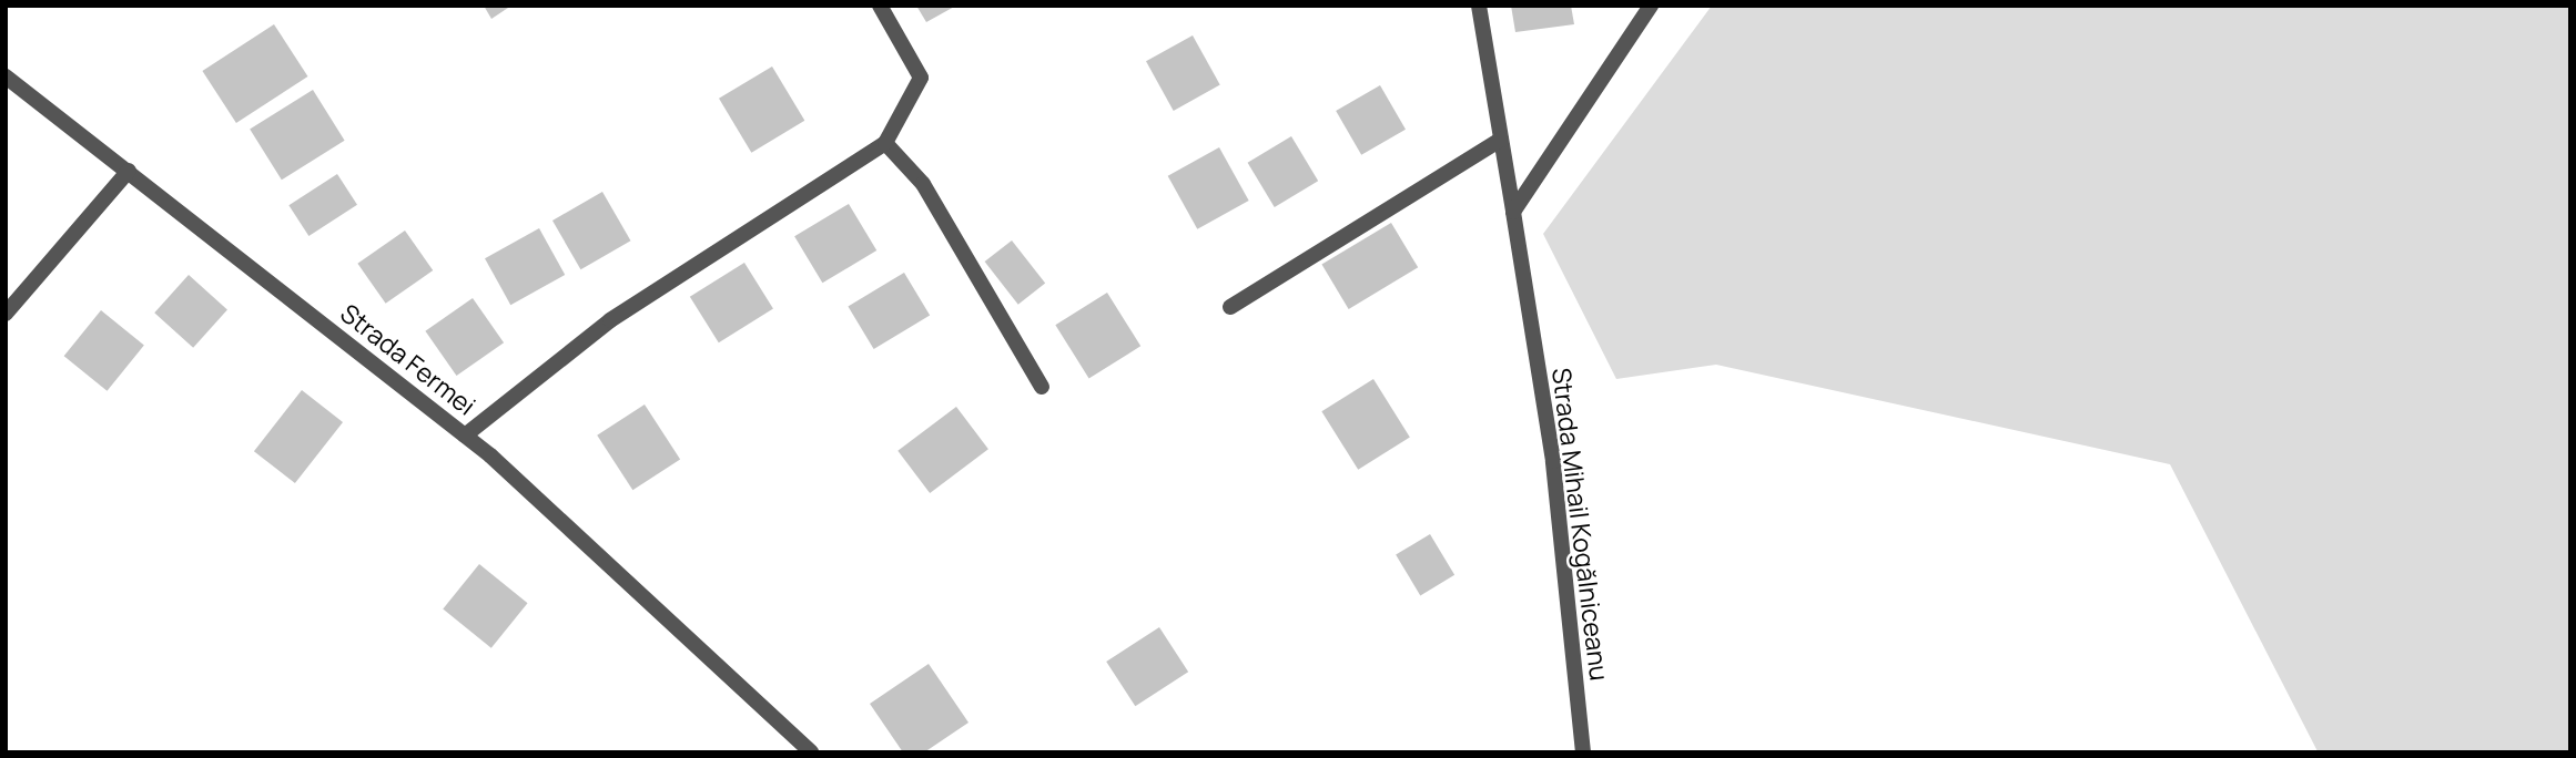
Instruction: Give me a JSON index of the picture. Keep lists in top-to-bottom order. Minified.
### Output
{"streets":{"street":["Strada Fermei","Strada Mihail Kogălniceanu"]}}
